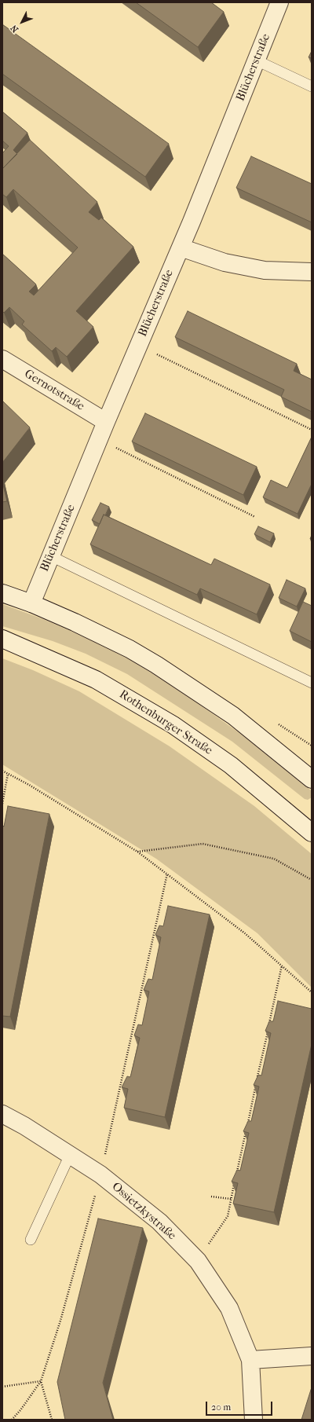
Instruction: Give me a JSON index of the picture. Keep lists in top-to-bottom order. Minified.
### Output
{"streets":{"street":["Blücherstraße","Gernotstraße","Rothenburger Straße","Ossietzkystraße"]},"crossings":[["Blücherstraße","Gernotstraße"]],"scale_bar":"20 m","north":"bottom left"}
